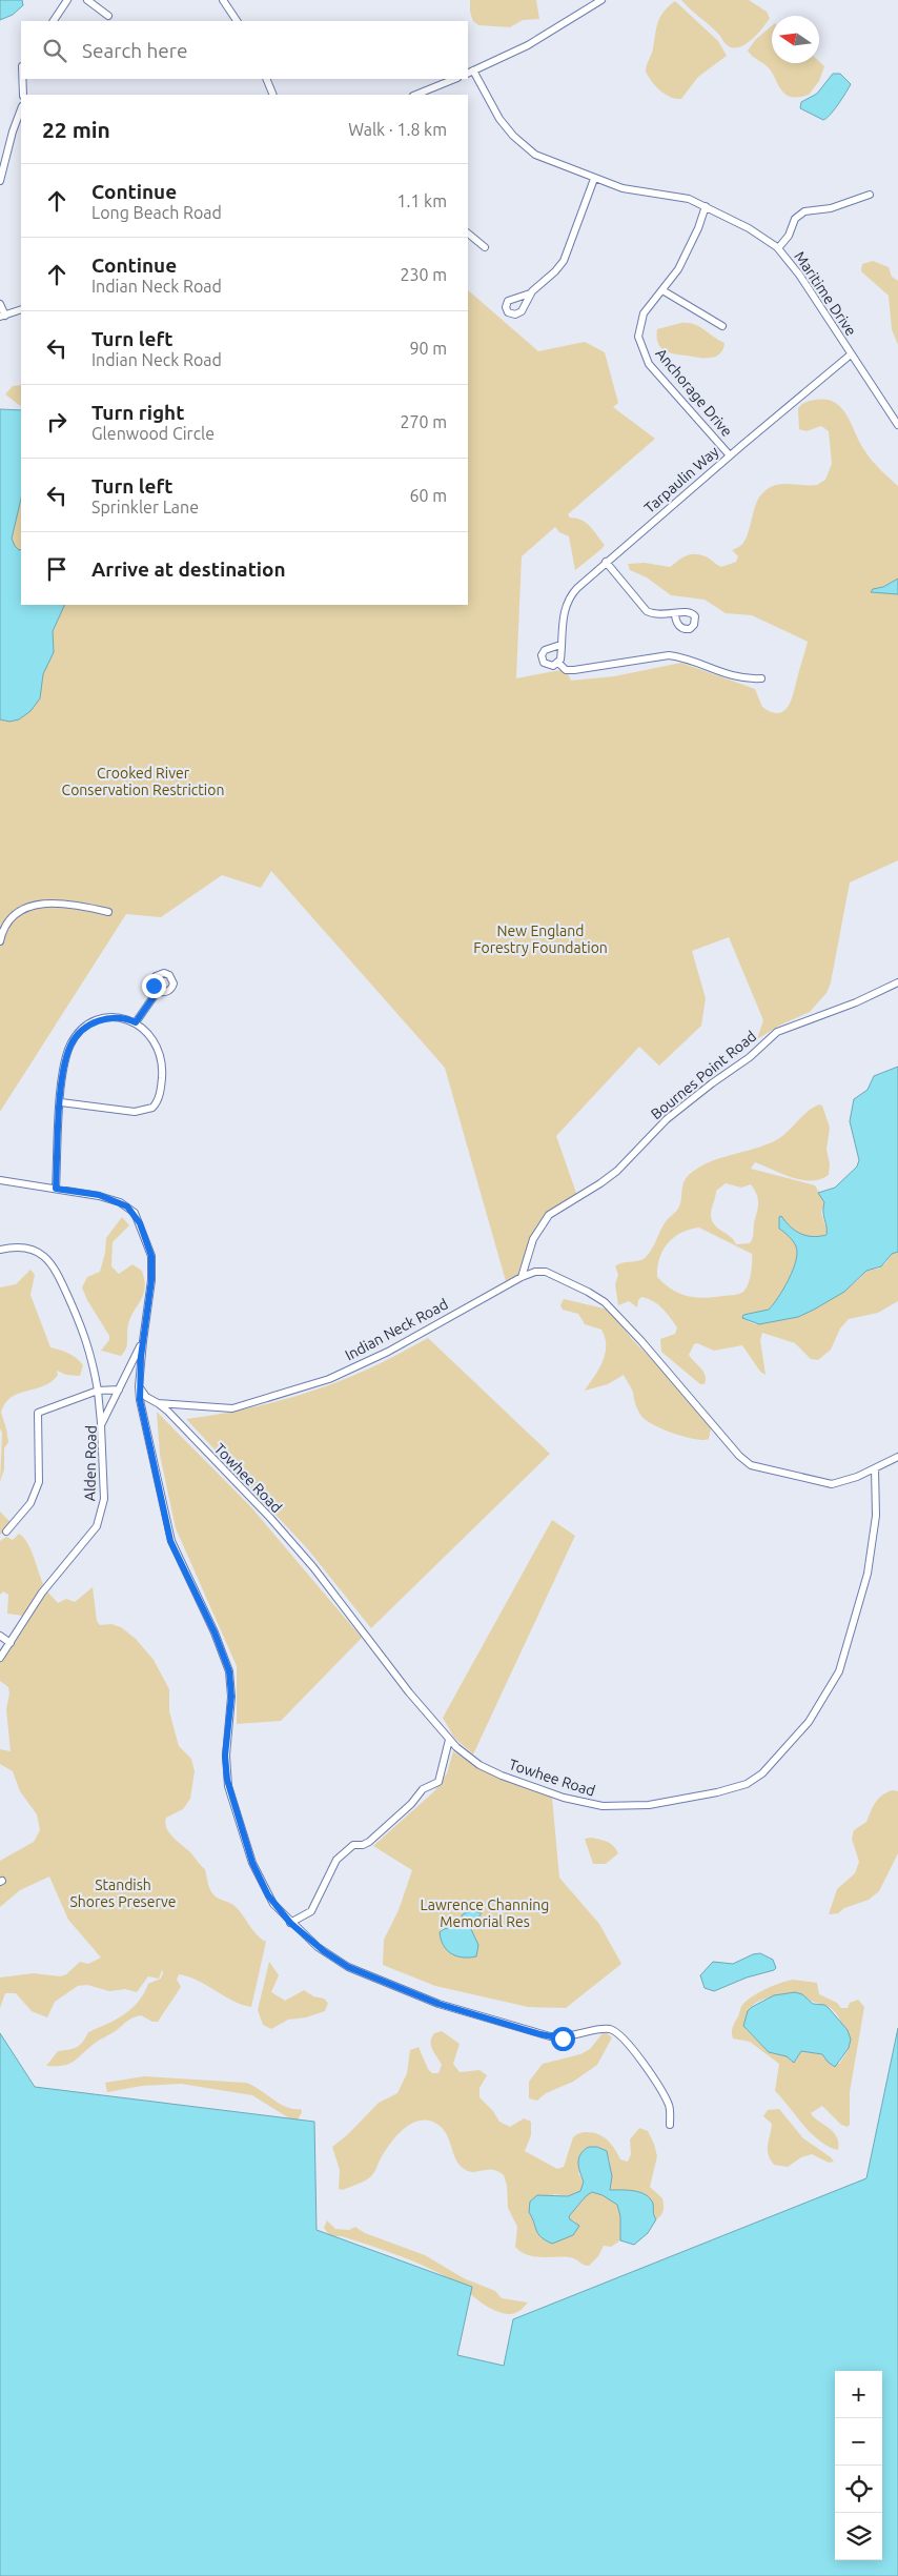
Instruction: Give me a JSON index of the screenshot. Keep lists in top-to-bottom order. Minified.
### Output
{"streets":{"street":["Maritime Drive","Anchorage Drive","Tarpaulin Way","Bournes Point Road","Indian Neck Road","Alden Road","Towhee Road"]},"crossings":[["Maritime Drive","Anchorage Drive"],["Maritime Drive","Tarpaulin Way"],["Anchorage Drive","Tarpaulin Way"],["Bournes Point Road","Indian Neck Road"],["Indian Neck Road","Towhee Road"]],"parks":["Crooked River Conservation Restriction","New England Forestry Foundation","Standish Shores Preserve","Lawrence Channing Memorial Res"],"north":"left","page":{"search":"Search here","heading":["22 min","Walk · 1.8 km"],"list":[["Continue","Long Beach Road","1.1 km"],["Continue","Indian Neck Road","230 m"],["Turn left","Indian Neck Road","90 m"],["Turn right","Glenwood Circle","270 m"],["Turn left","Sprinkler Lane","60 m"],"Arrive at destination"],"map_buttons":["+","−"]}}
